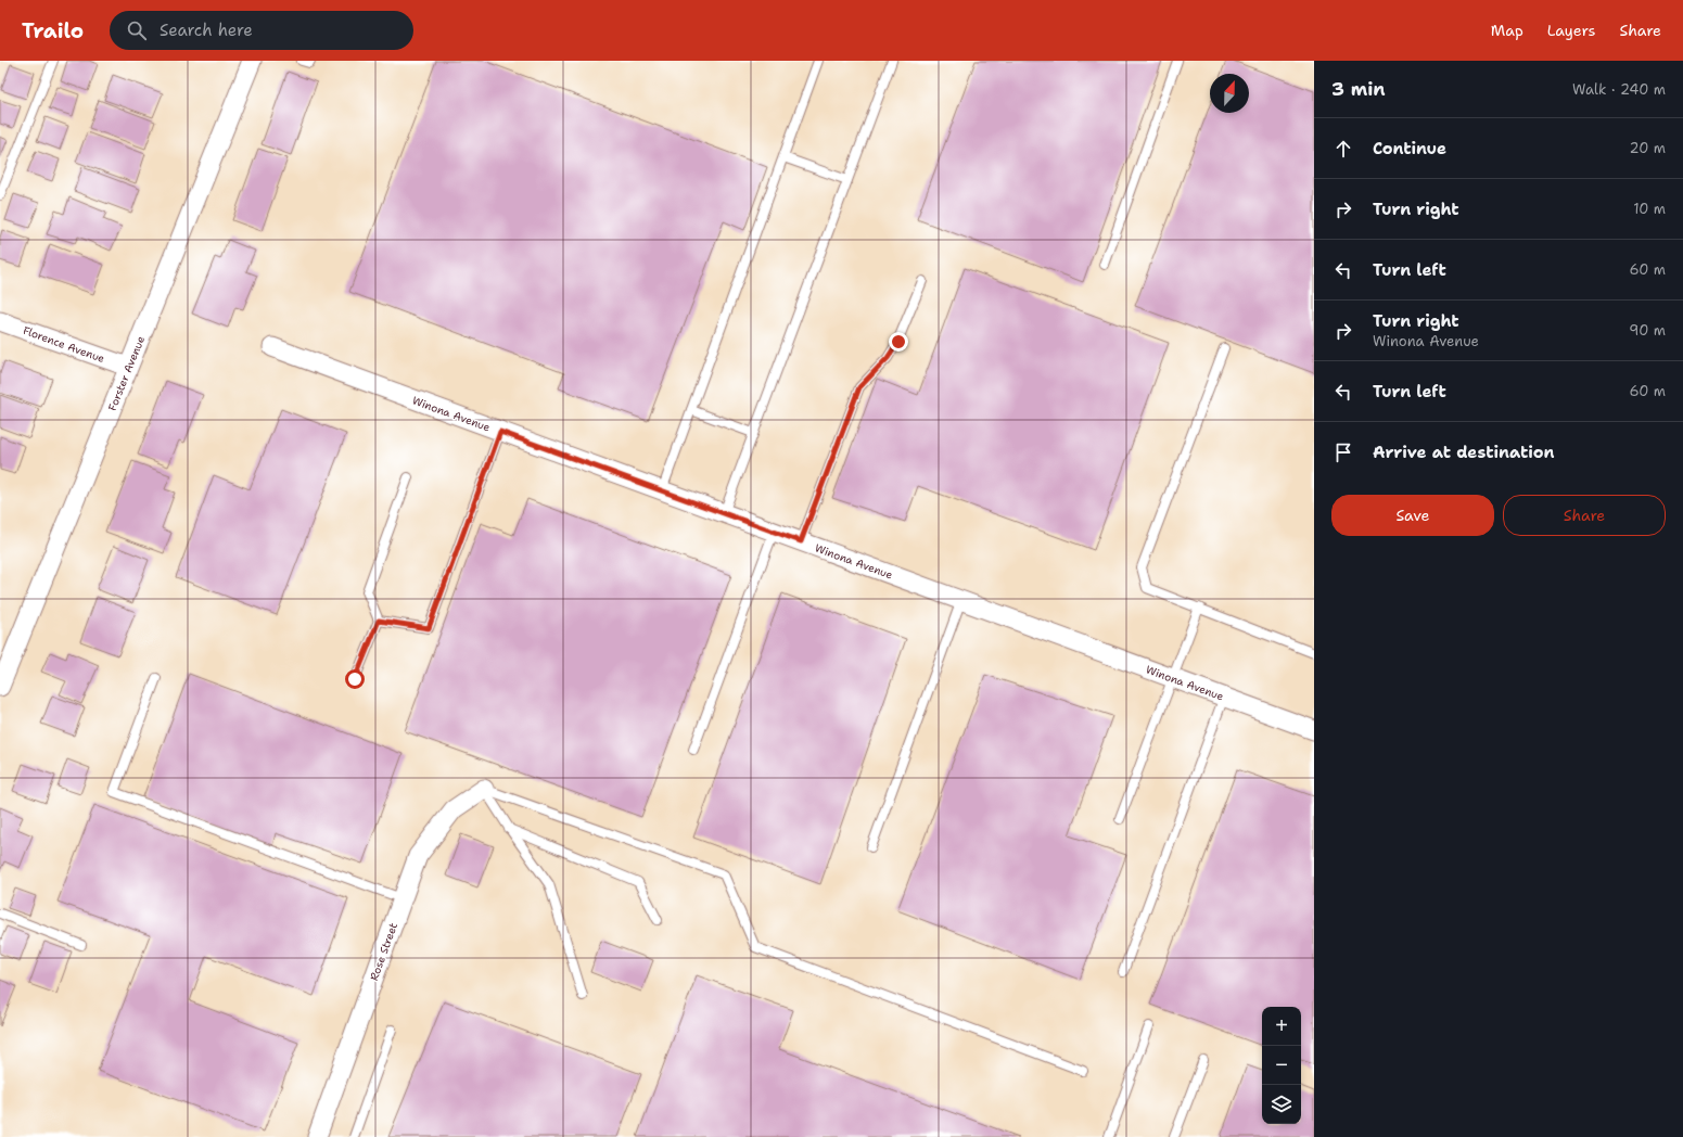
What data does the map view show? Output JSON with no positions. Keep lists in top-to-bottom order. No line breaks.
{"streets":{"street":["Florence Avenue","Forster Avenue","Winona Avenue","Rose Street"]},"crossings":[["Florence Avenue","Forster Avenue"]],"north":"top","page":{"header":"Trailo","search":"Search here","nav":["Map","Layers","Share"],"heading":["3 min","Walk · 240 m"],"list":[["Continue","20 m"],["Turn right","10 m"],["Turn left","60 m"],["Turn right","Winona Avenue","90 m"],["Turn left","60 m"],"Arrive at destination"],"buttons":["Save","Share"],"map_buttons":["+","−"]}}
